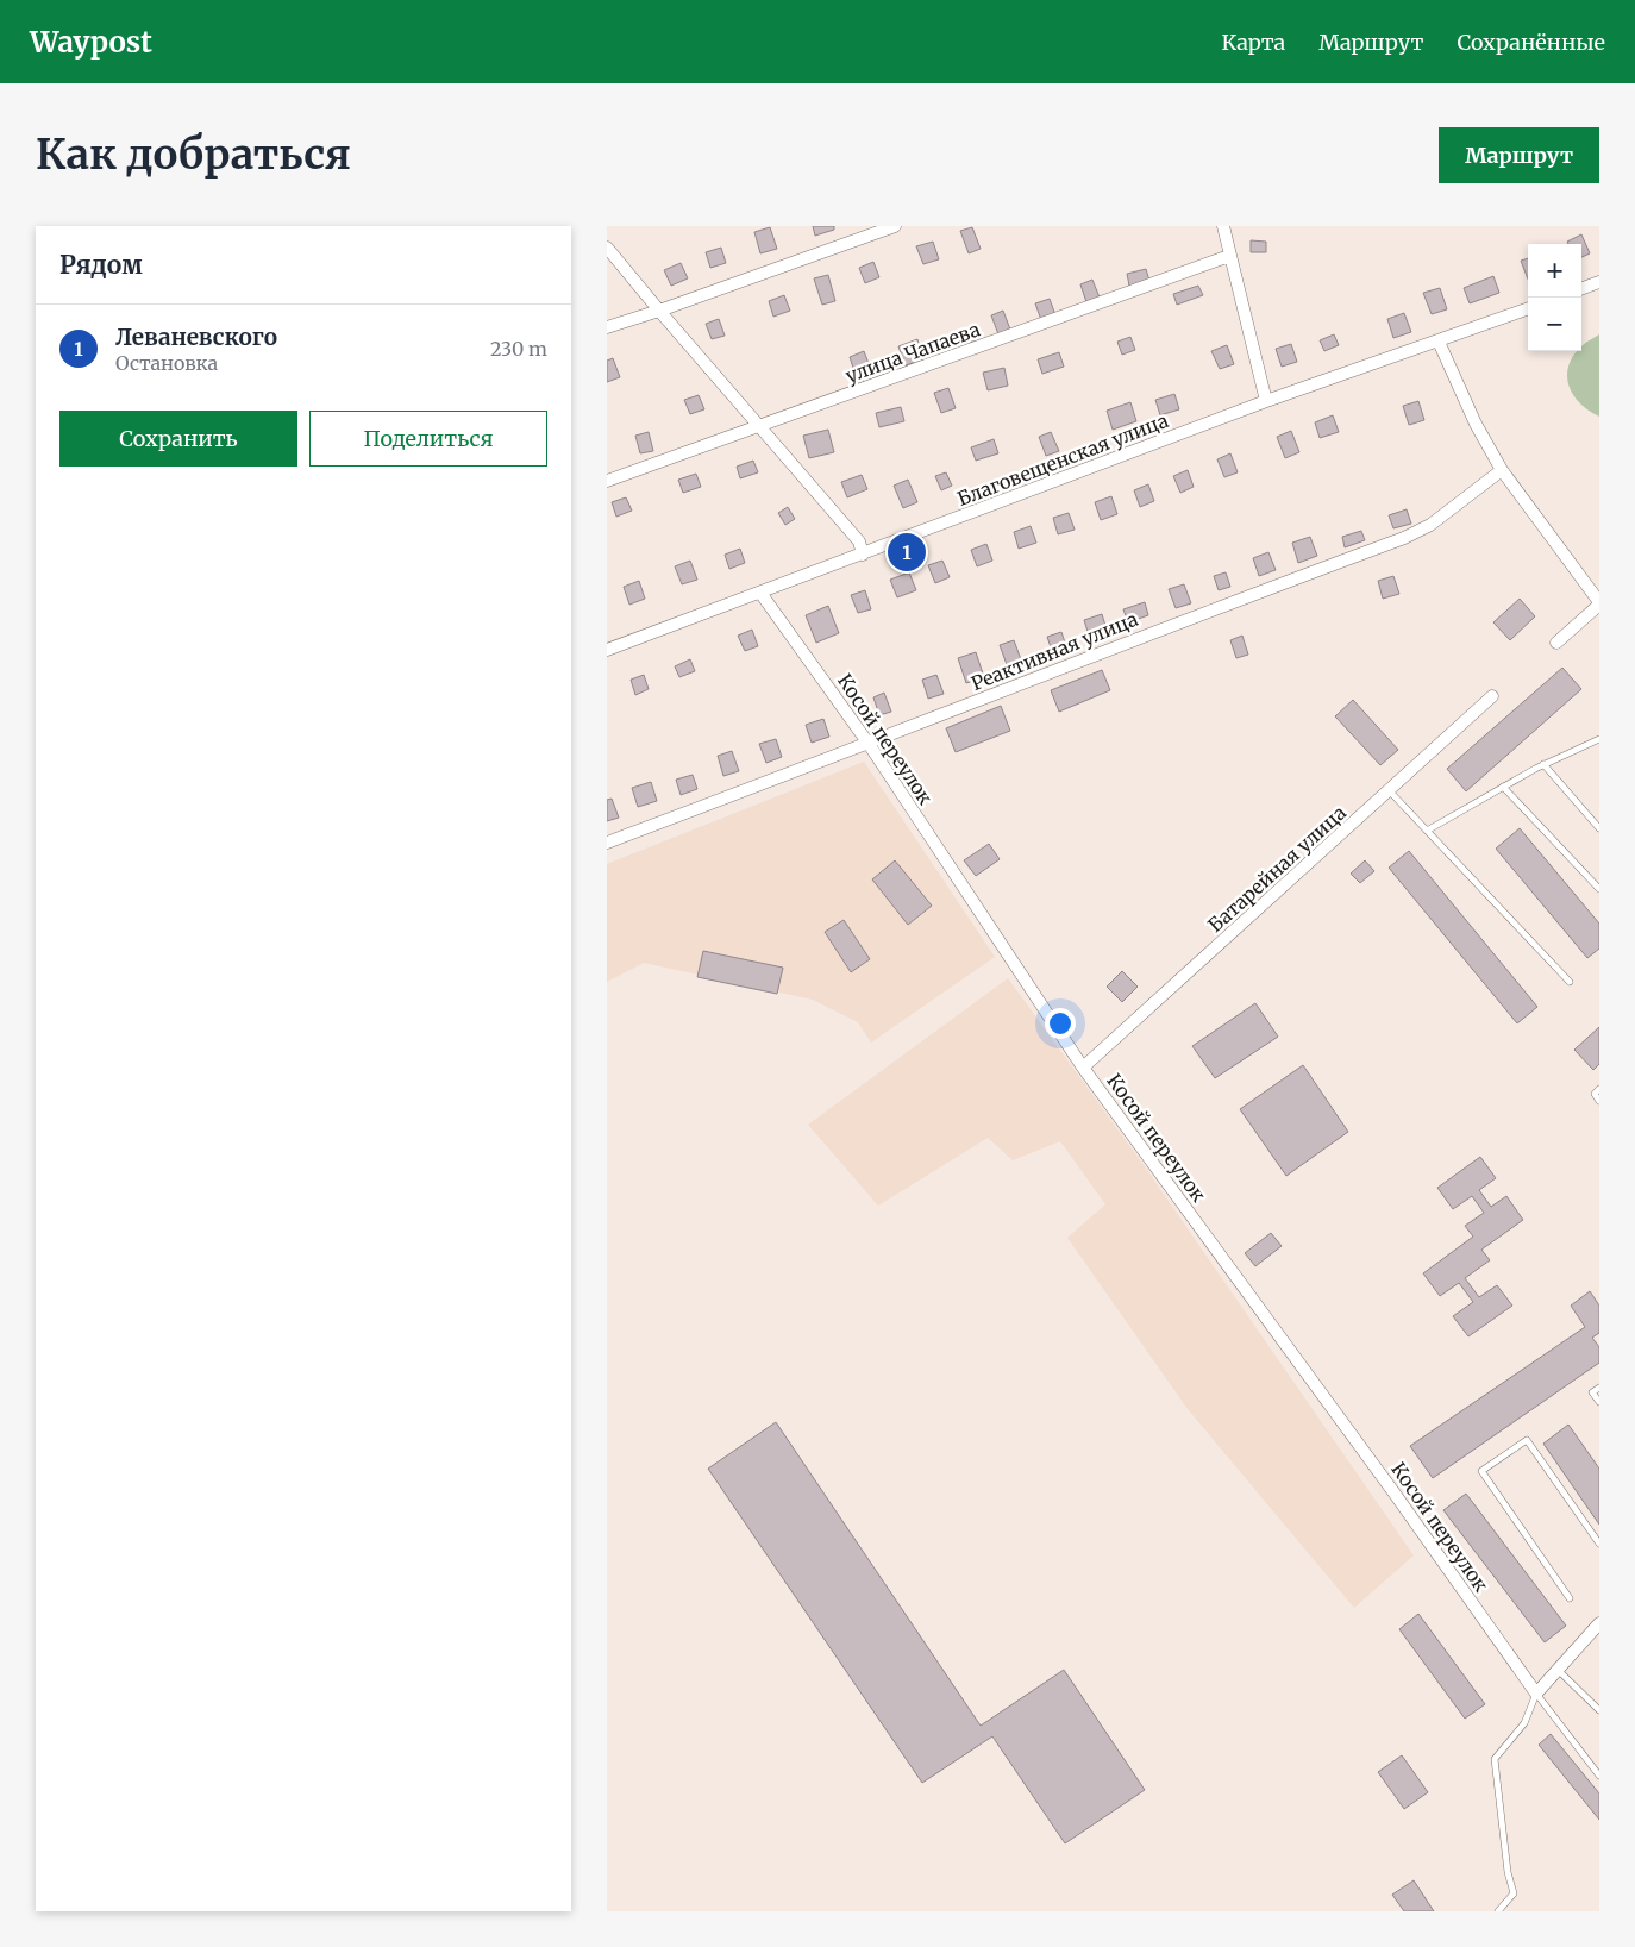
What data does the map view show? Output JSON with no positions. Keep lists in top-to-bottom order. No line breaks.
{"streets":{"street":["улица Чапаева","Благовещенская улица","Реактивная улица","Косой переулок","Батарейная улица"]},"crossings":[["Благовещенская улица","Косой переулок"],["Реактивная улица","Косой переулок"],["Косой переулок","Батарейная улица"]],"page":{"header":"Waypost","nav":["Карта","Маршрут","Сохранённые"],"buttons":["Маршрут",["Сохранить","Поделиться"]],"title":"Как добраться","heading":"Рядом","map_buttons":["+","−"],"list":[{"mark":"1","name":"Леваневского","note":"Остановка","value":"230 m"}],"pins":"1"}}
